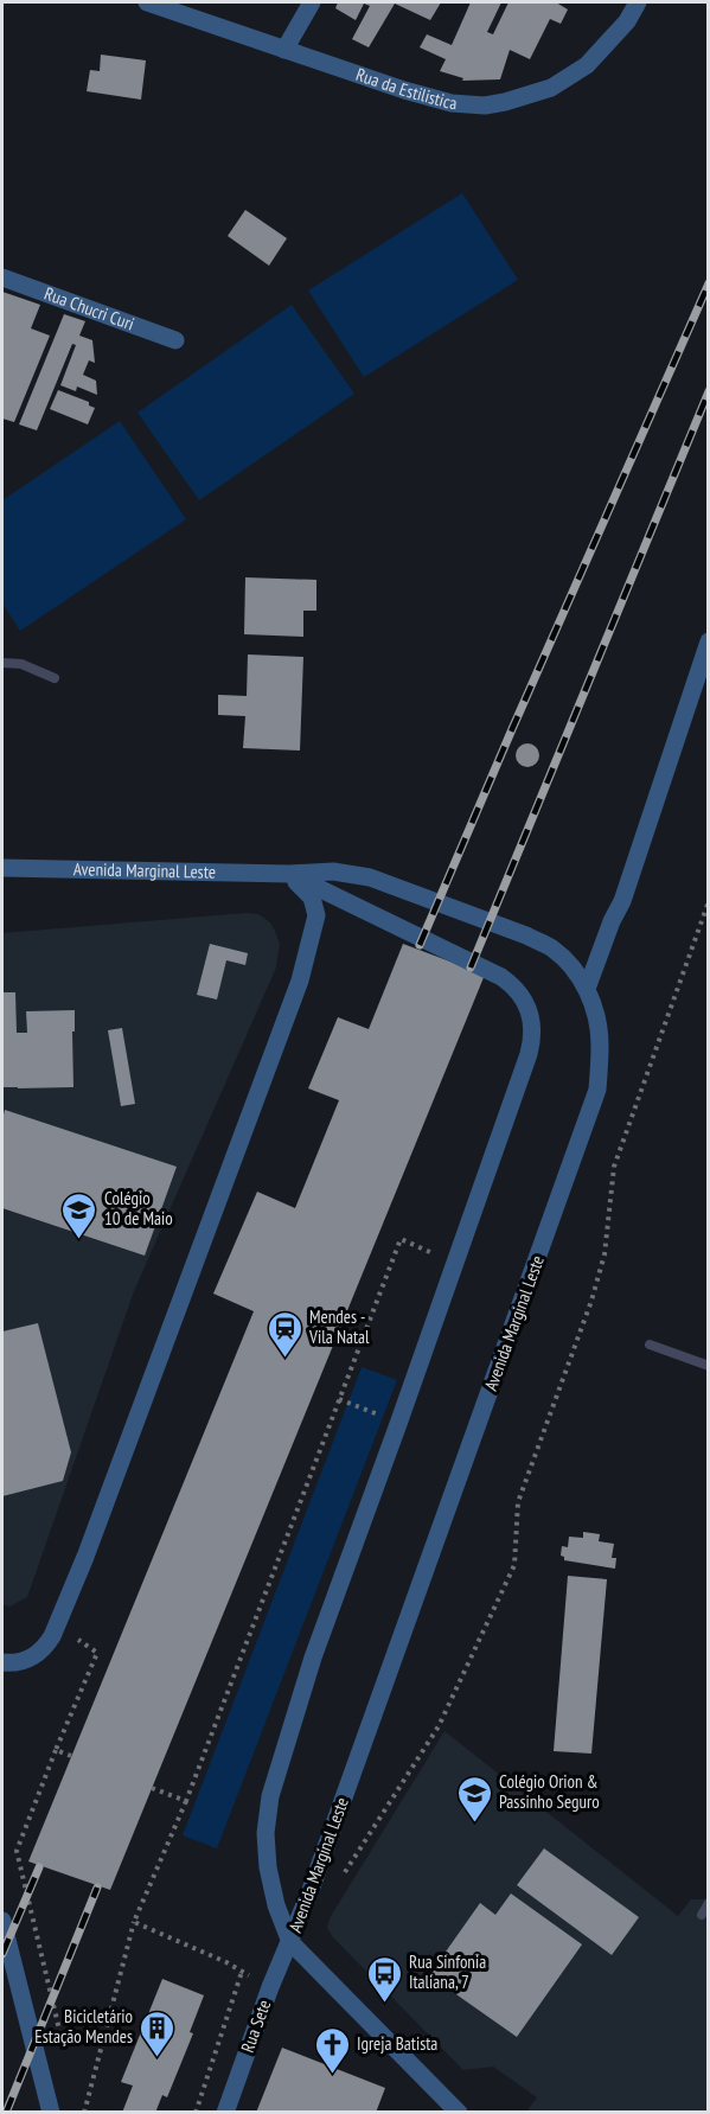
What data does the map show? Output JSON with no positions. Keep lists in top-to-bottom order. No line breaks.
{"streets":{"street":["Rua da Estilistica","Rua Chucri Curi","Avenida Marginal Leste","Rua Sete"]},"crossings":[["Avenida Marginal Leste","Rua Sete"]],"places":{"school or university":["Colégio 10 de Maio","Colégio Orion & Passinho Seguro"],"station":["Mendes - Vila Natal"],"bus stop":["Rua Sinfonia Italiana, 7"],"building":["Bicicletário Estação Mendes"],"church":["Igreja Batista"]}}
